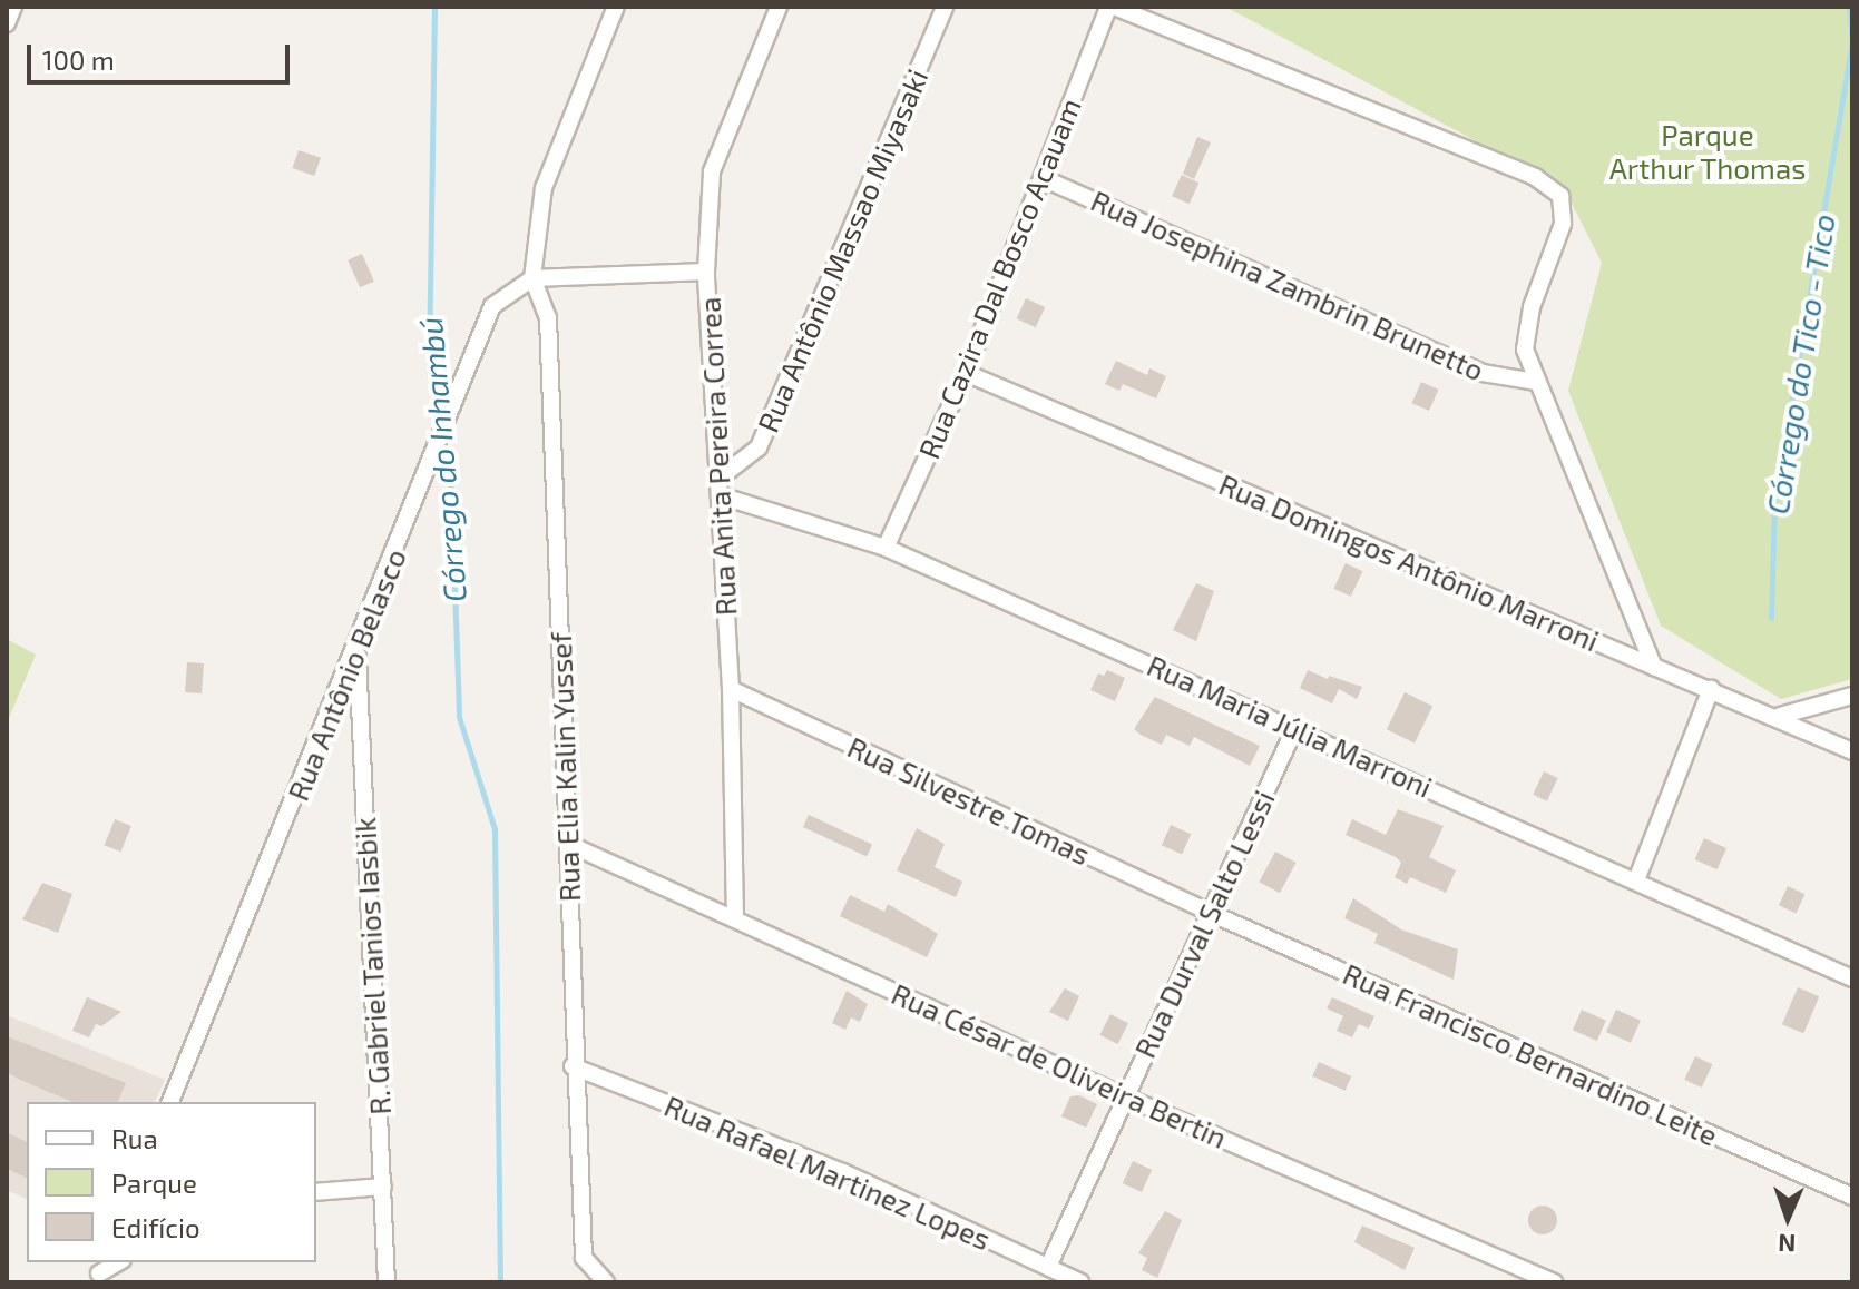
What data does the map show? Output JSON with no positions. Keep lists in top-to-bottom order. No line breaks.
{"streets":{"street":["Rua Antônio Massao Miyasaki","Rua Cazira Dal Bosco Acauam","Rua Josephina Zambrin Brunetto","Rua Anita Pereira Correa","Rua Domingos Antônio Marroni","Rua Antônio Belasco","Rua Maria Júlia Marroni","Rua Elia Kalin Yussef","Rua Silvestre Tomas","Rua Durval Salto Lessi","R. Gabriel Tanios Iasbik","Rua Francisco Bernardino Leite","Rua César de Oliveira Bertin","Rua Rafael Martinez Lopes"]},"crossings":[["Rua Antônio Massao Miyasaki","Rua Anita Pereira Correa"],["Rua Antônio Massao Miyasaki","Rua Maria Júlia Marroni"],["Rua Cazira Dal Bosco Acauam","Rua Josephina Zambrin Brunetto"],["Rua Cazira Dal Bosco Acauam","Rua Domingos Antônio Marroni"],["Rua Cazira Dal Bosco Acauam","Rua Maria Júlia Marroni"],["Rua Anita Pereira Correa","Rua Maria Júlia Marroni"],["Rua Anita Pereira Correa","Rua Silvestre Tomas"],["Rua Anita Pereira Correa","Rua César de Oliveira Bertin"],["Rua Antônio Belasco","Rua Elia Kalin Yussef"],["Rua Antônio Belasco","R. Gabriel Tanios Iasbik"],["Rua Maria Júlia Marroni","Rua Durval Salto Lessi"],["Rua Elia Kalin Yussef","Rua César de Oliveira Bertin"],["Rua Elia Kalin Yussef","Rua Rafael Martinez Lopes"],["Rua Silvestre Tomas","Rua Durval Salto Lessi"],["Rua Silvestre Tomas","Rua Francisco Bernardino Leite"],["Rua Durval Salto Lessi","Rua Francisco Bernardino Leite"],["Rua Durval Salto Lessi","Rua César de Oliveira Bertin"],["Rua Durval Salto Lessi","Rua Rafael Martinez Lopes"]],"water":["Córrego do Tico - Tico","Córrego do Inhambú"],"parks":["Parque Arthur Thomas"],"legend":["Rua","Parque","Edifício"],"scale_bar":"100 m","north":"bottom"}
